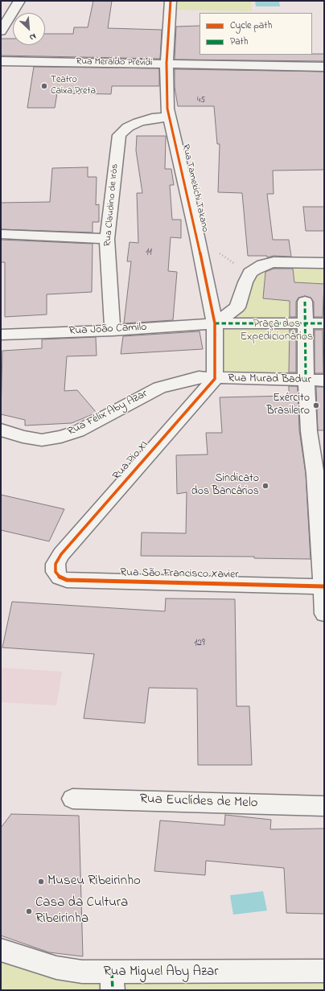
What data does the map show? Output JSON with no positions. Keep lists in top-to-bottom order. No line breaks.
{"streets":{"street":["Rua Meraldo Prévidi","Rua Tamekichi Takano","Rua Claudino de Irós","Rua João Camilo","Rua Murad Badur","Rua Félix Aby Azar","Rua Pio XI","Rua São Francisco Xavier","Rua Euclídes de Melo","Rua Miguel Aby Azar"]},"crossings":[["Rua Meraldo Prévidi","Rua Tamekichi Takano"],["Rua Tamekichi Takano","Rua Claudino de Irós"],["Rua Tamekichi Takano","Rua João Camilo"],["Rua Tamekichi Takano","Rua Murad Badur"],["Rua Tamekichi Takano","Rua Félix Aby Azar"],["Rua Tamekichi Takano","Rua Pio XI"],["Rua Claudino de Irós","Rua João Camilo"],["Rua Murad Badur","Rua Félix Aby Azar"],["Rua Murad Badur","Rua Pio XI"],["Rua Félix Aby Azar","Rua Pio XI"],["Rua Pio XI","Rua São Francisco Xavier"]],"parks":["Praça dos Expedicionários"],"places":["Teatro Caixa Preta","Exército Brasileiro","Sindicato dos Bancários","Museu Ribeirinho","Casa da Cultura Ribeirinha"],"house_numbers":["45","11","129"],"legend":["Cycle path","Path"],"north":"bottom right"}
